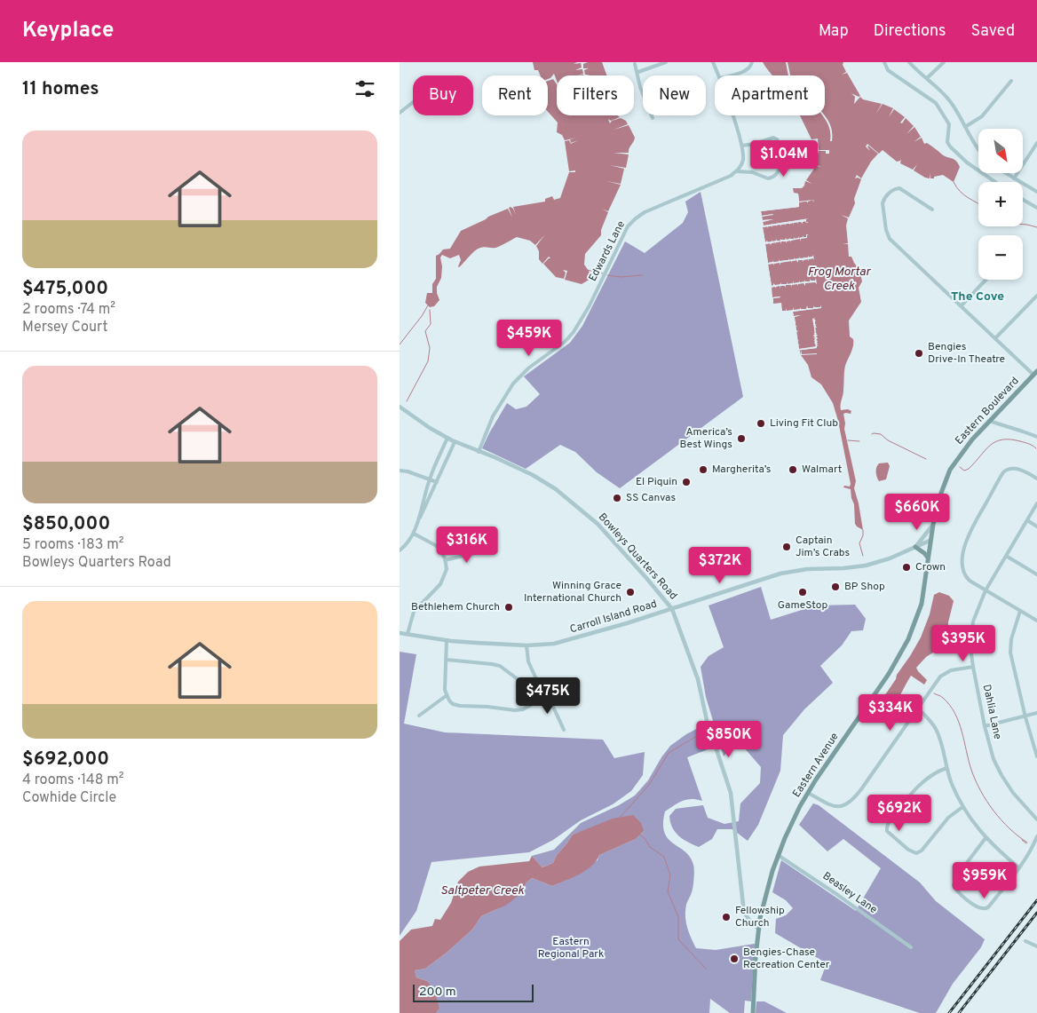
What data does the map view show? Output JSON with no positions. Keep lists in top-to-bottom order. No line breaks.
{"streets":{"main road":["Eastern Boulevard","Eastern Avenue"],"street":["Edwards Lane","Bowleys Quarters Road","Carroll Island Road","Dahlia Lane","Beasley Lane"]},"crossings":[["Edwards Lane","Bowleys Quarters Road"],["Eastern Boulevard","Carroll Island Road"],["Eastern Boulevard","Eastern Avenue"],["Bowleys Quarters Road","Carroll Island Road"],["Bowleys Quarters Road","Eastern Avenue"],["Carroll Island Road","Eastern Avenue"],["Eastern Avenue","Beasley Lane"]],"districts":["The Cove"],"water":["Frog Mortar Creek","Saltpeter Creek"],"parks":["Eastern Regional Park"],"places":["Bengies Drive-In Theatre","Living Fit Club","America’s Best Wings","Margherita’s","Walmart","El Piquin","SS Canvas","Captain Jim’s Crabs","Crown","BP Shop","Winning Grace International Church","GameStop","Bethlehem Church","Fellowship Church","Bengies-Chase Recreation Center"],"scale_bar":"200 m","north":"bottom right","page":{"header":"Keyplace","nav":["Map","Directions","Saved"],"heading":"11 homes","chip":["Buy","Rent","Filters","New","Apartment"],"list":[{"name":"$475,000","note":"2 rooms · 74 m² · Mersey Court"},{"name":"$850,000","note":"5 rooms · 183 m² · Bowleys Quarters Road"},{"name":"$692,000","note":"4 rooms · 148 m² · Cowhide Circle"}],"map_buttons":["+","−"],"price":["$1.04M","$459K","$660K","$316K","$372K","$395K","$475K","$334K","$850K","$692K","$959K"],"scale":"200 m"}}
